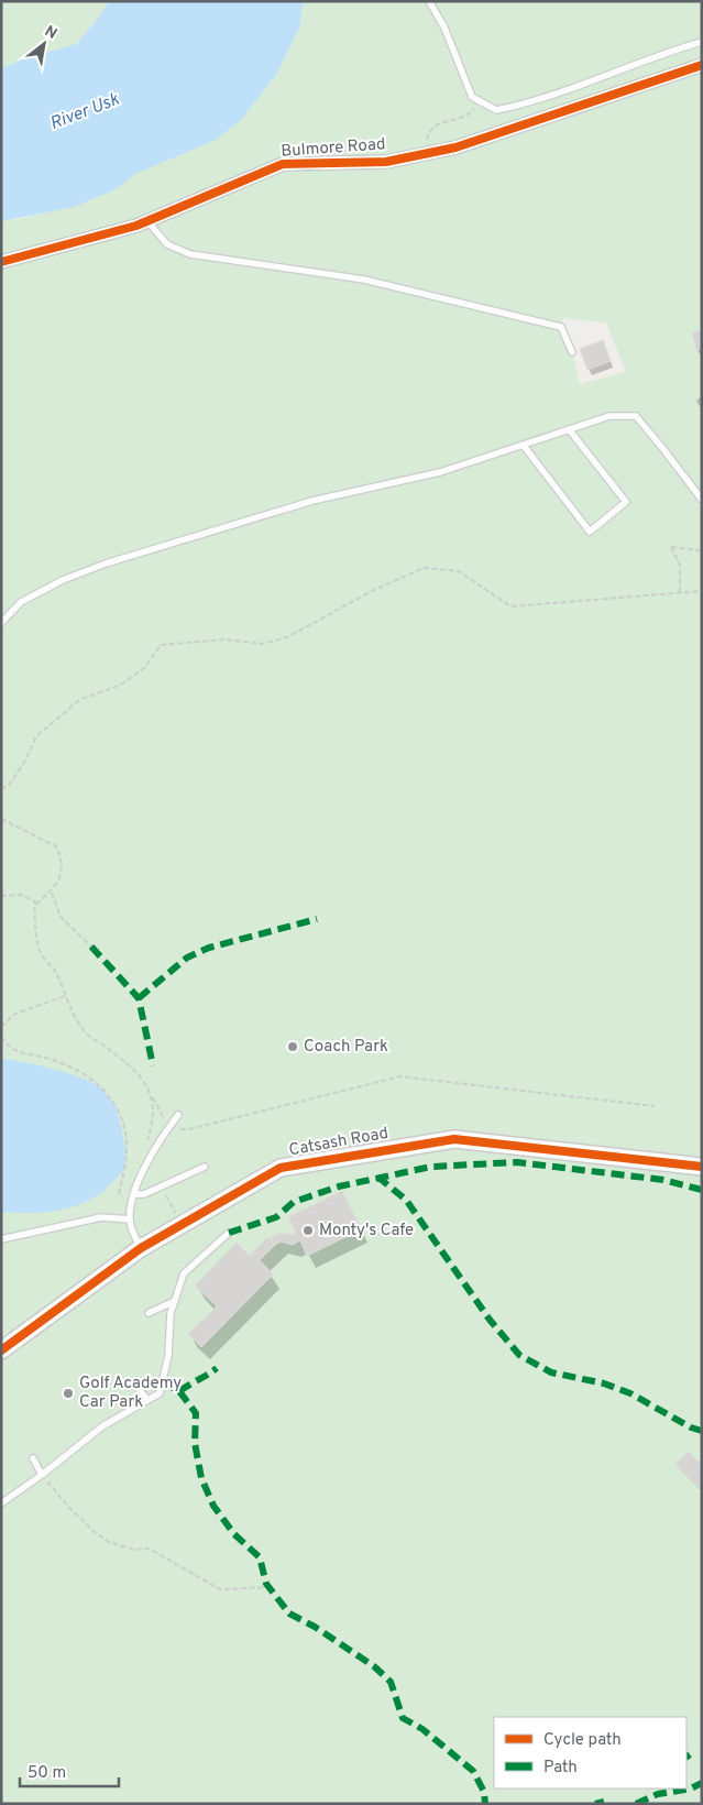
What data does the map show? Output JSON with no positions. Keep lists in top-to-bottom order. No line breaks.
{"streets":{"street":["Bulmore Road","Catsash Road"]},"water":["River Usk"],"places":["Coach Park","Monty's Cafe","Golf Academy Car Park"],"legend":["Cycle path","Path"],"scale_bar":"50 m","north":"top right"}
